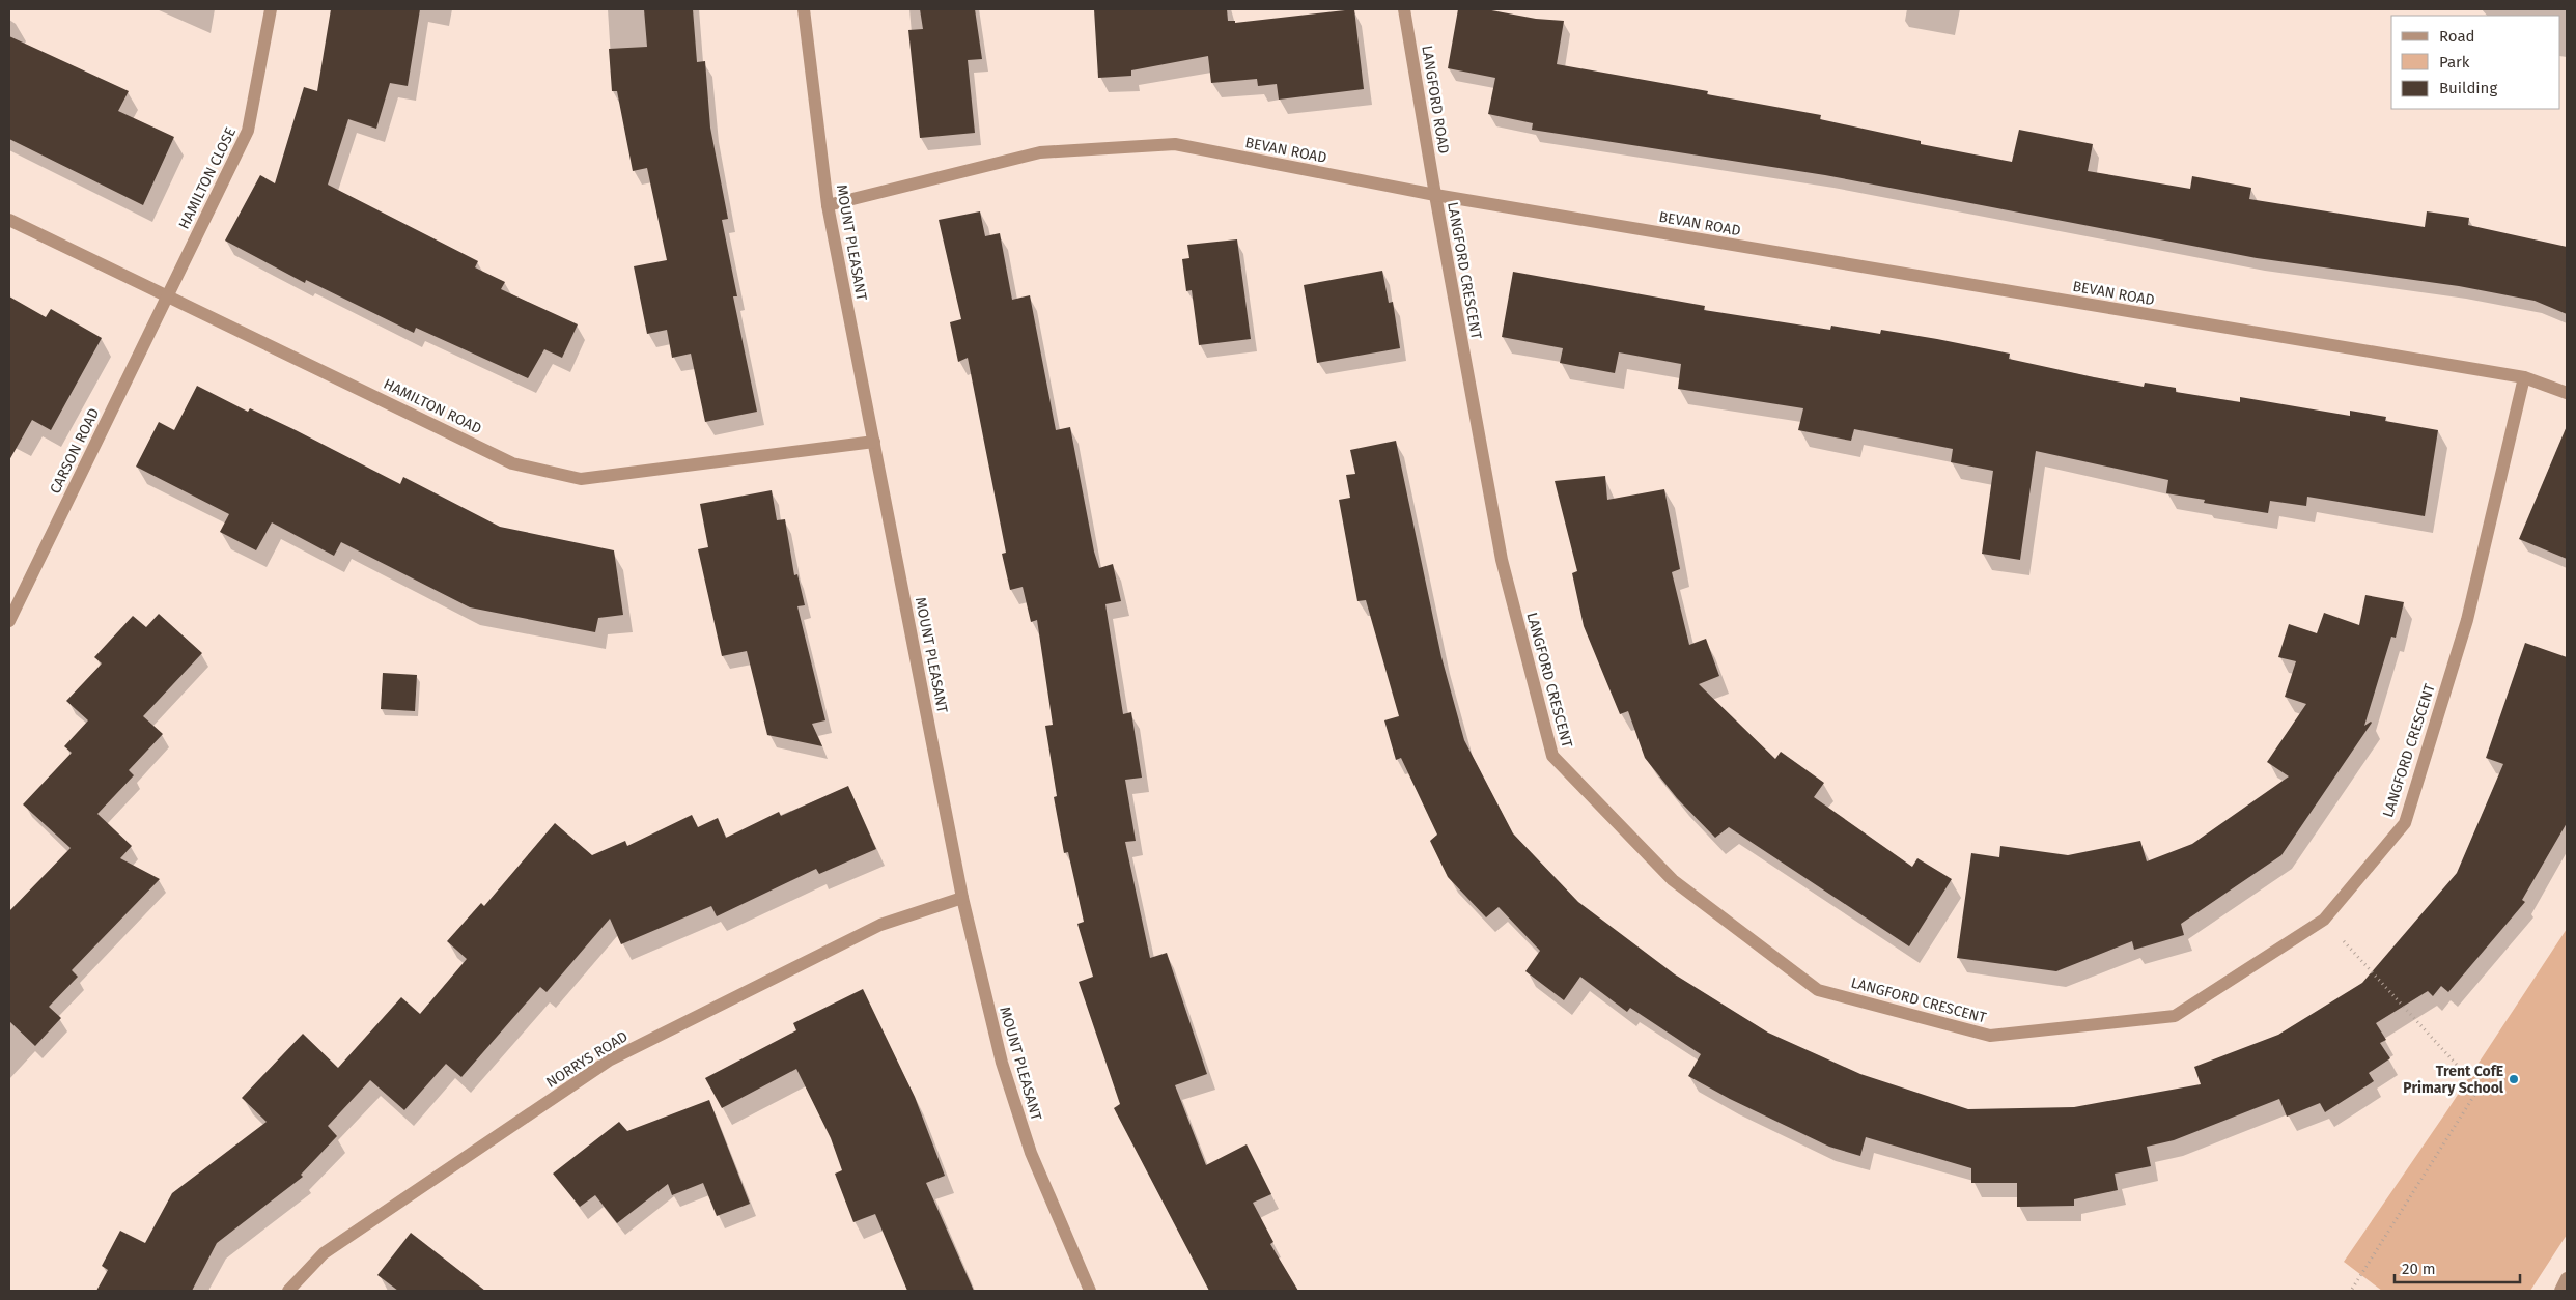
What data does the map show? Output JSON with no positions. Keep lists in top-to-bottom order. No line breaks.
{"streets":{"street":["LANGFORD ROAD","BEVAN ROAD","HAMILTON CLOSE","MOUNT PLEASANT","LANGFORD CRESCENT","HAMILTON ROAD","CARSON ROAD","NORRYS ROAD"]},"crossings":[["LANGFORD ROAD","BEVAN ROAD"],["LANGFORD ROAD","LANGFORD CRESCENT"],["BEVAN ROAD","MOUNT PLEASANT"],["BEVAN ROAD","LANGFORD CRESCENT"],["HAMILTON CLOSE","HAMILTON ROAD"],["HAMILTON CLOSE","CARSON ROAD"],["MOUNT PLEASANT","HAMILTON ROAD"],["MOUNT PLEASANT","NORRYS ROAD"],["HAMILTON ROAD","CARSON ROAD"]],"places":["Trent CofE Primary School"],"legend":["Road","Park","Building"],"scale_bar":"20 m"}
